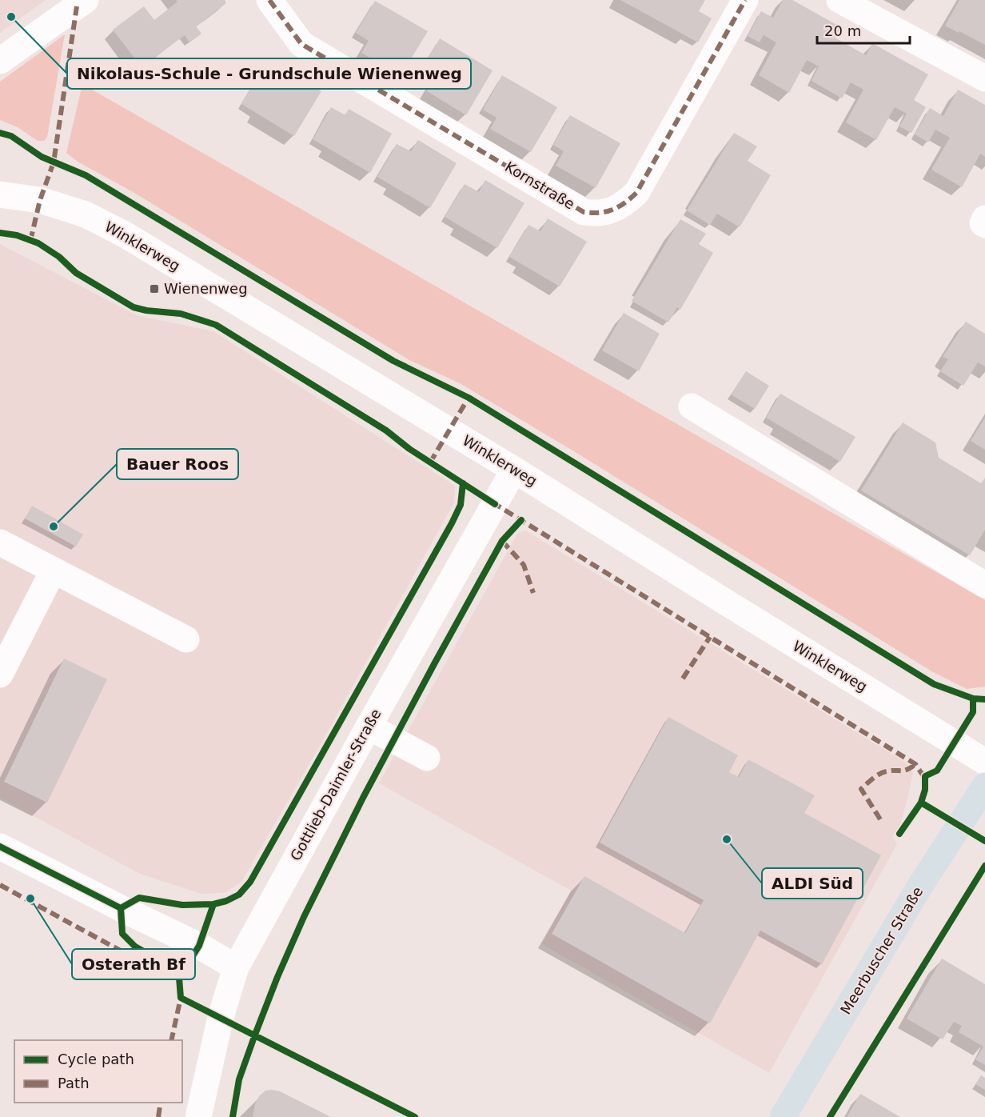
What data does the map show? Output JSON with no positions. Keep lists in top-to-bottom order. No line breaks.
{"streets":{"main road":["Meerbuscher Straße"],"street":["Kornstraße","Winklerweg","Gottlieb-Daimler-Straße"]},"crossings":[["Winklerweg","Gottlieb-Daimler-Straße"]],"places":{"other":["Nikolaus-Schule - Grundschule Wienenweg","Bauer Roos","ALDI Süd","Osterath Bf"],"transit":["Wienenweg"]},"legend":["Cycle path","Path"],"scale_bar":"20 m"}
